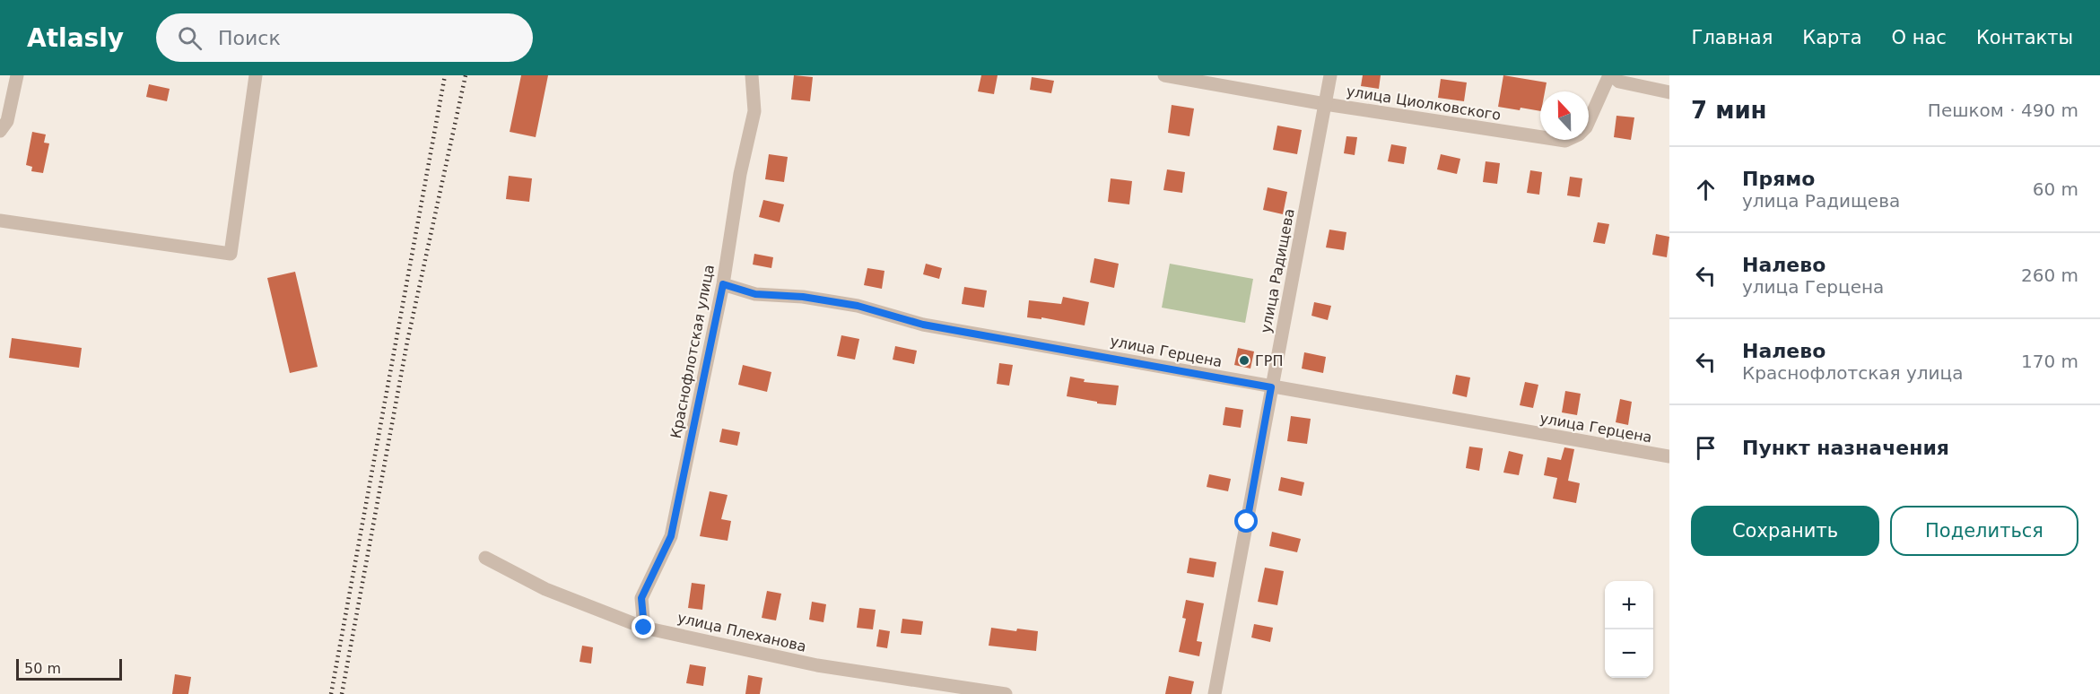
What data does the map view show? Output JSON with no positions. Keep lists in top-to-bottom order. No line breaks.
{"streets":{"street":["улица Циолковского","улица Радищева","Краснофлотская улица","улица Герцена","улица Плеханова"]},"crossings":[["улица Циолковского","улица Радищева"],["улица Радищева","улица Герцена"],["Краснофлотская улица","улица Герцена"],["Краснофлотская улица","улица Плеханова"]],"places":["ГРП"],"scale_bar":"50 m","north":"top","page":{"header":"Atlasly","search":"Поиск","nav":["Главная","Карта","О нас","Контакты"],"heading":["7 мин","Пешком · 490 m"],"list":[["Прямо","улица Радищева","60 m"],["Налево","улица Герцена","260 m"],["Налево","Краснофлотская улица","170 m"],"Пункт назначения"],"buttons":["Сохранить","Поделиться"],"map_buttons":["+","−"],"scale":"50 m"}}
